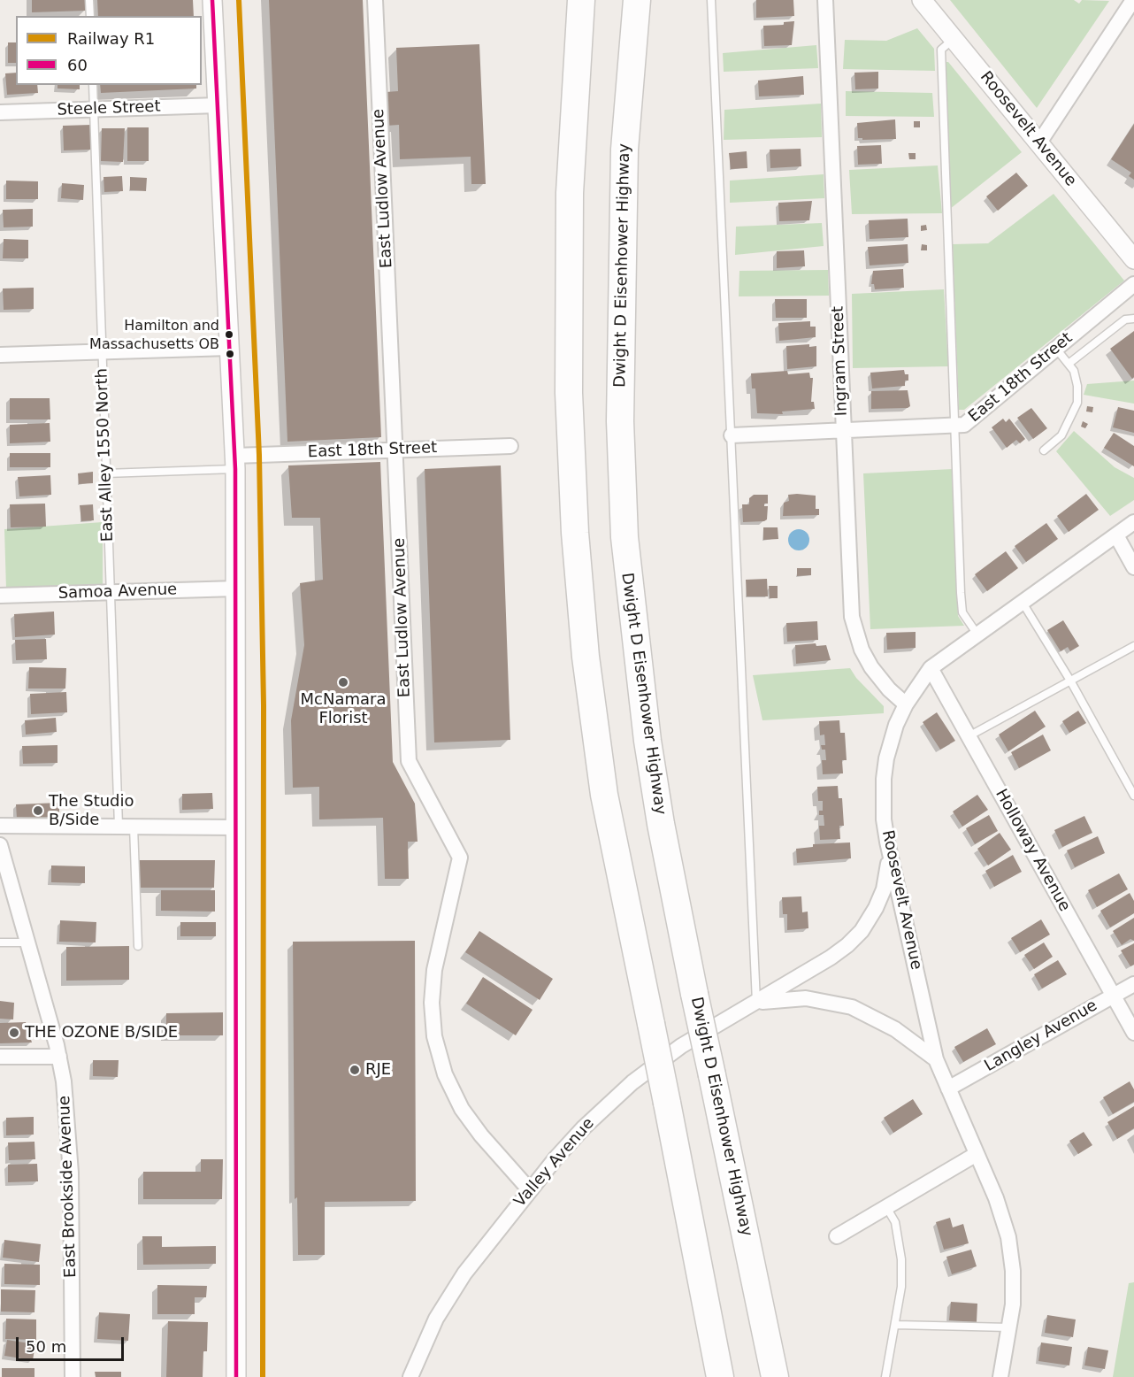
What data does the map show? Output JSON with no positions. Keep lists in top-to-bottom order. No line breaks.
{"streets":{"highway":["Dwight D Eisenhower Highway"],"street":["Steele Street","Roosevelt Avenue","East Ludlow Avenue","Ingram Street","East 18th Street","Samoa Avenue","Holloway Avenue","Langley Avenue","Valley Avenue","East Brookside Avenue"],"lane":["East Alley 1550 North"]},"crossings":[["Steele Street","East Alley 1550 North"],["Roosevelt Avenue","Ingram Street"],["Roosevelt Avenue","Holloway Avenue"],["Roosevelt Avenue","Langley Avenue"],["Roosevelt Avenue","Valley Avenue"],["East Ludlow Avenue","East 18th Street"],["East Ludlow Avenue","Valley Avenue"],["Ingram Street","East 18th Street"],["East Alley 1550 North","Samoa Avenue"],["Holloway Avenue","Langley Avenue"]],"places":["Hamilton and Massachusetts OB","McNamara Florist","The Studio B/Side","THE OZONE B/SIDE","RJE"],"lines":["rail line R1","transit line 60"],"legend":["Railway R1","60"],"scale_bar":"50 m"}
